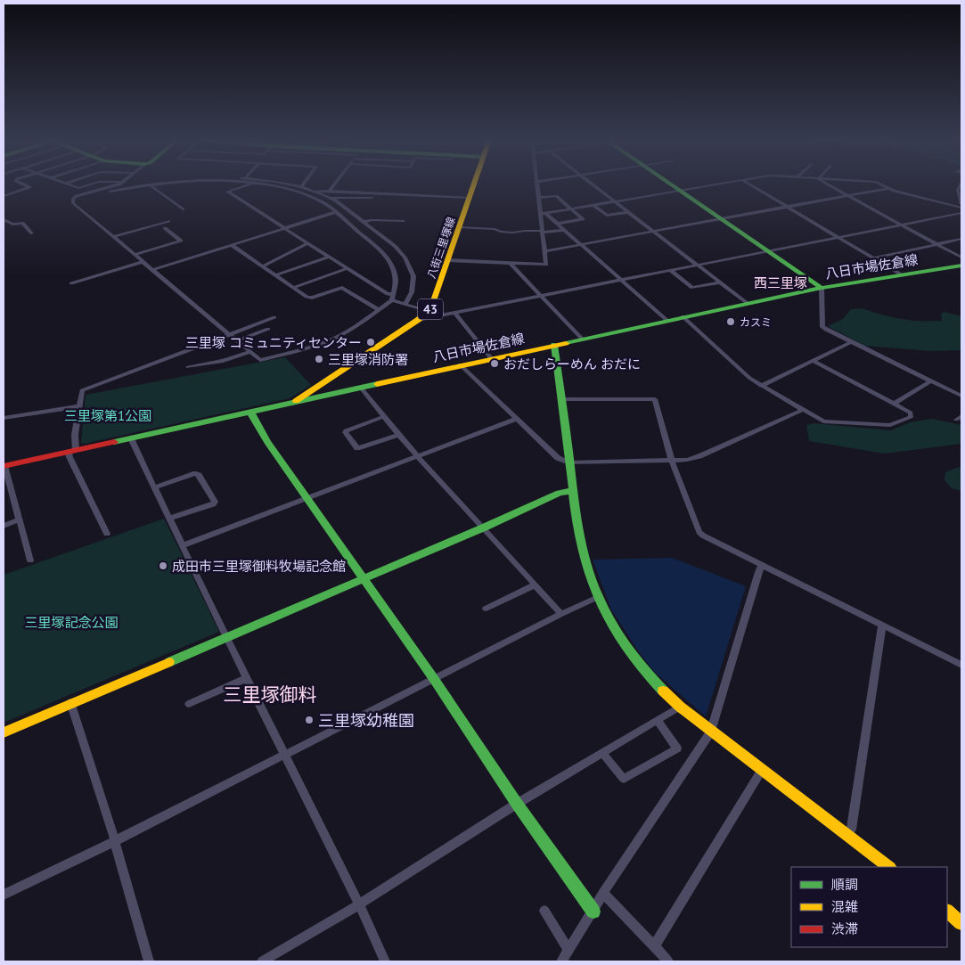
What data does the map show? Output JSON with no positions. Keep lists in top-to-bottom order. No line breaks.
{"streets":{"street":["八街三里塚線","八日市場佐倉線","43"]},"crossings":[["八街三里塚線","八日市場佐倉線"]],"districts":["西三里塚","三里塚御料"],"parks":["三里塚第1公園","三里塚記念公園"],"places":["カスミ","三里塚 コミュニティセンター","三里塚消防署","おだしらーめん おだに","成田市三里塚御料牧場記念館","三里塚幼稚園"],"legend":["順調","混雑","渋滞"]}
